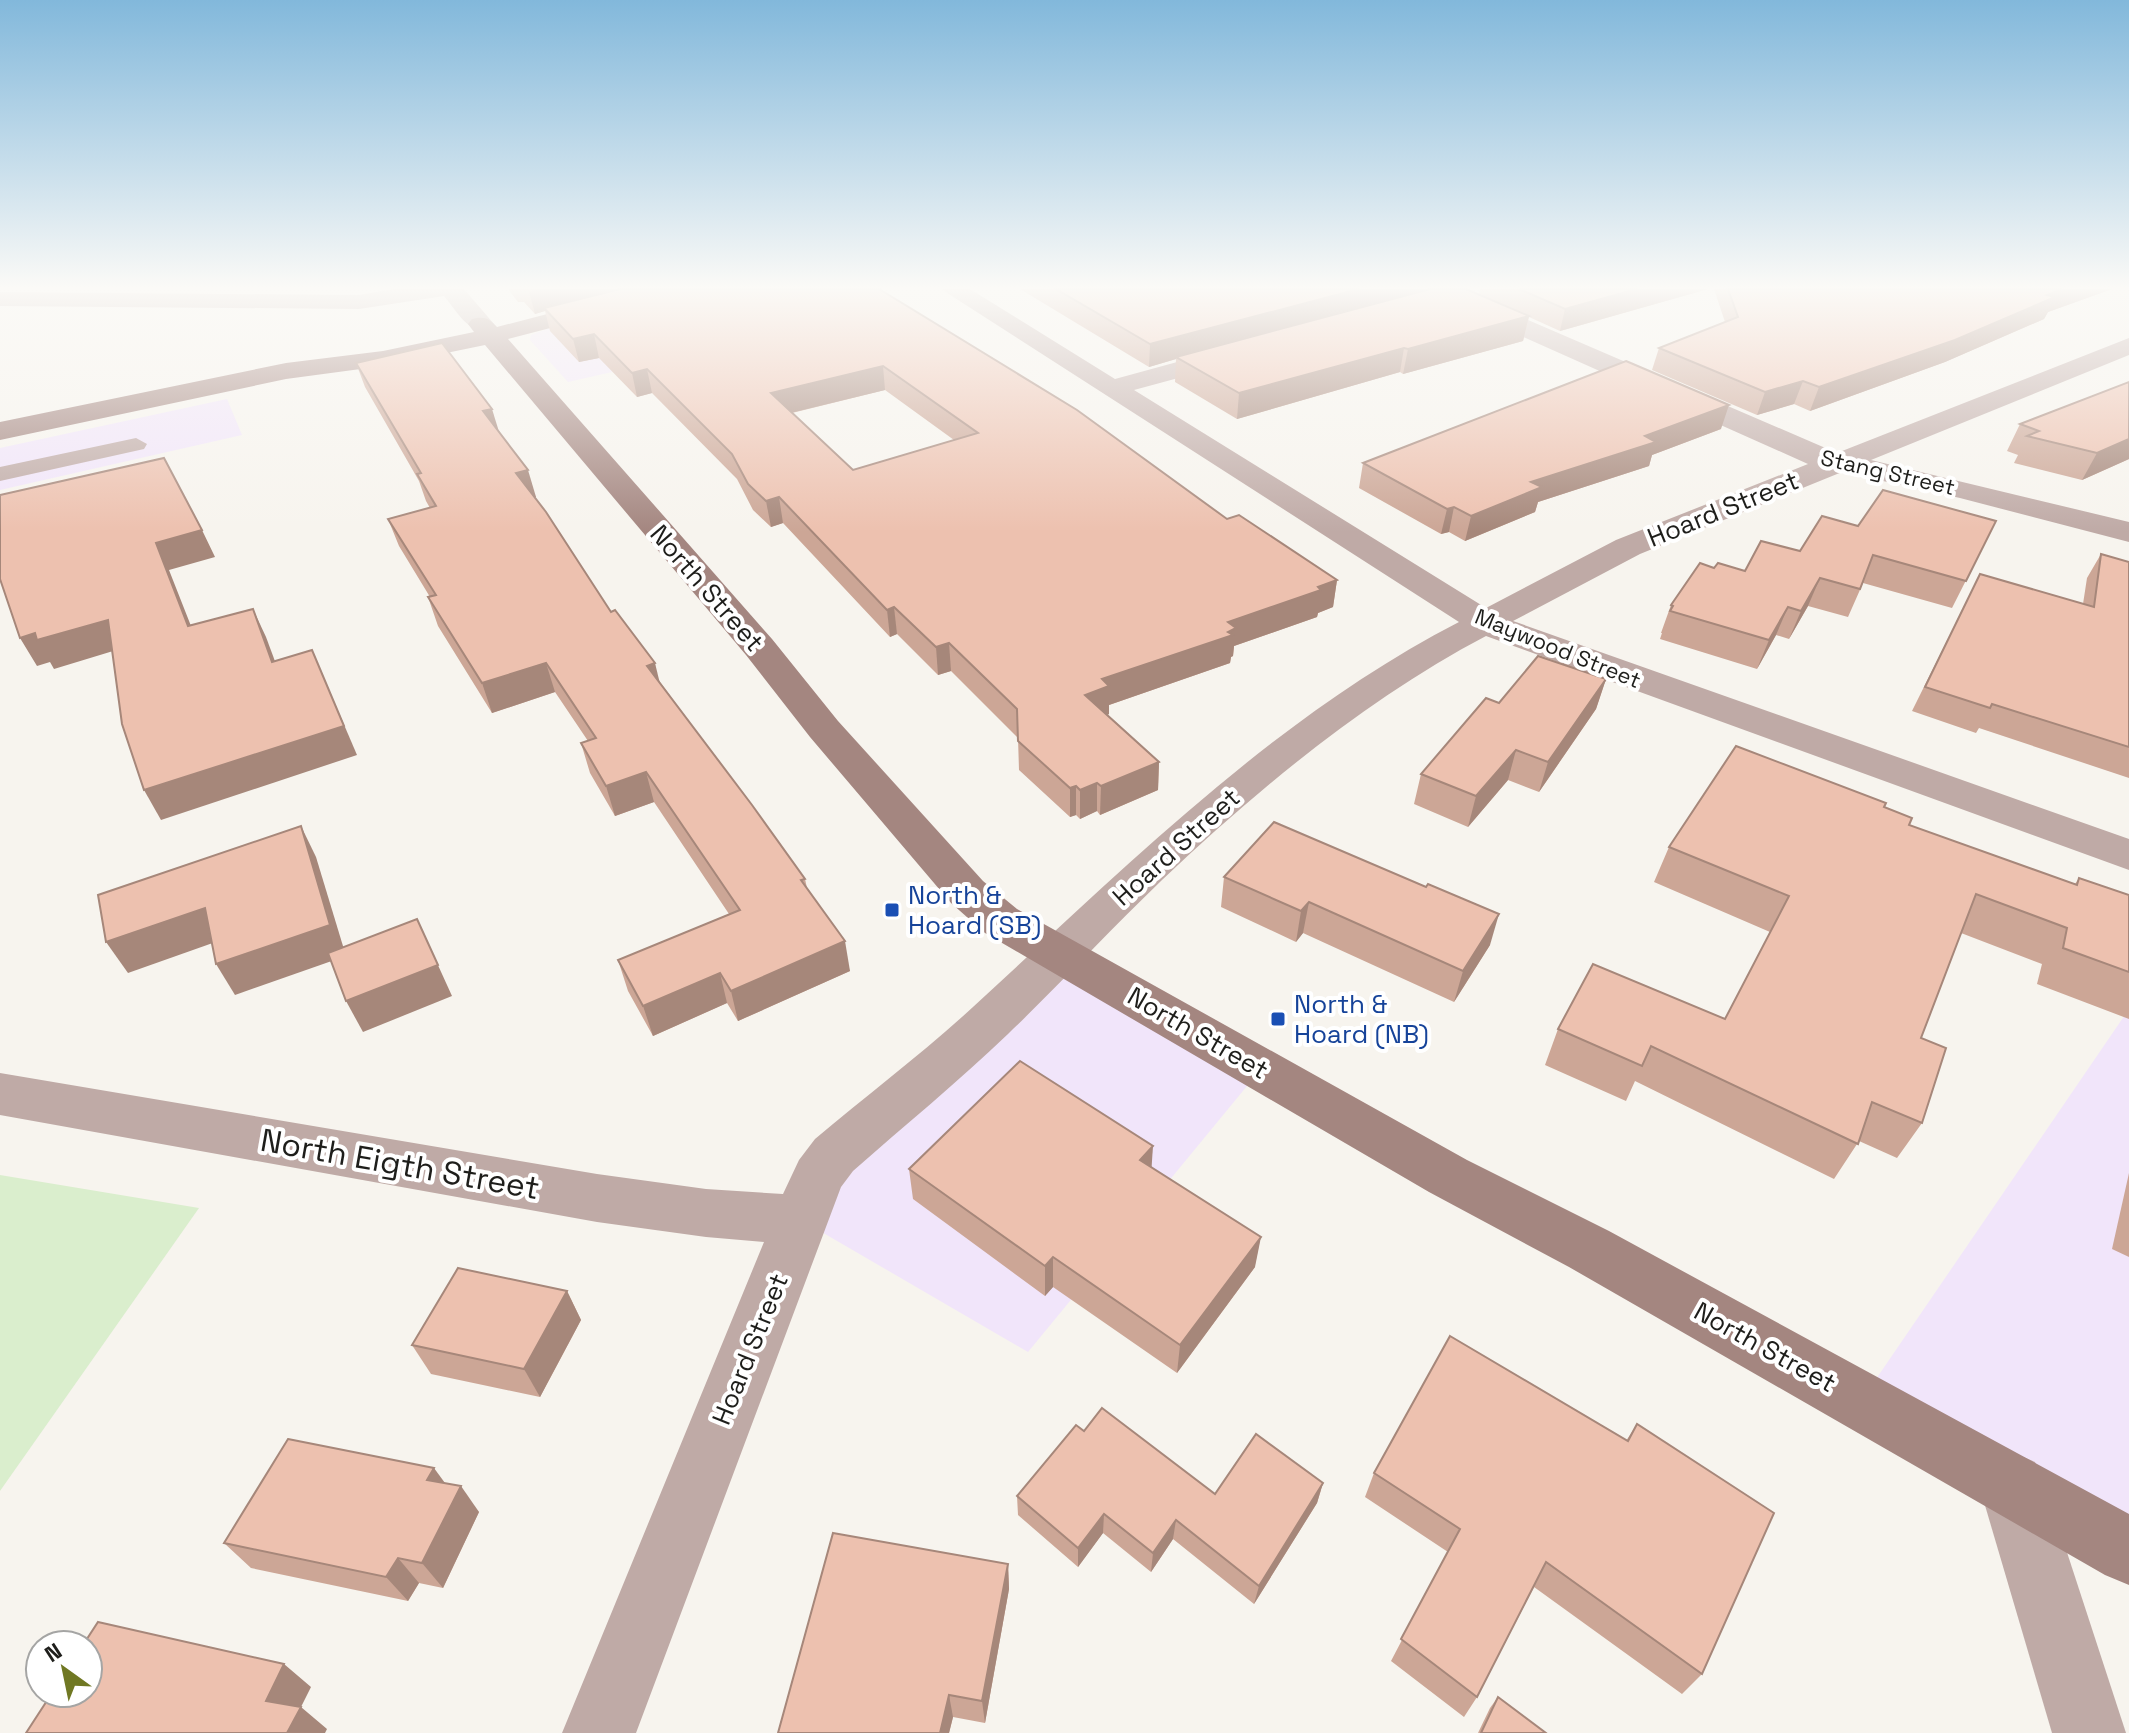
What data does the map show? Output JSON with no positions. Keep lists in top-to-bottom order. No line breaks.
{"streets":{"street":["Stang Street","Hoard Street","North Street","Maywood Street","North Eigth Street"]},"crossings":[["Stang Street","Hoard Street"],["Hoard Street","North Street"],["Hoard Street","Maywood Street"],["Hoard Street","North Eigth Street"]],"places":{"transit":["North & Hoard (SB)","North & Hoard (NB)"]},"north":"top left"}
